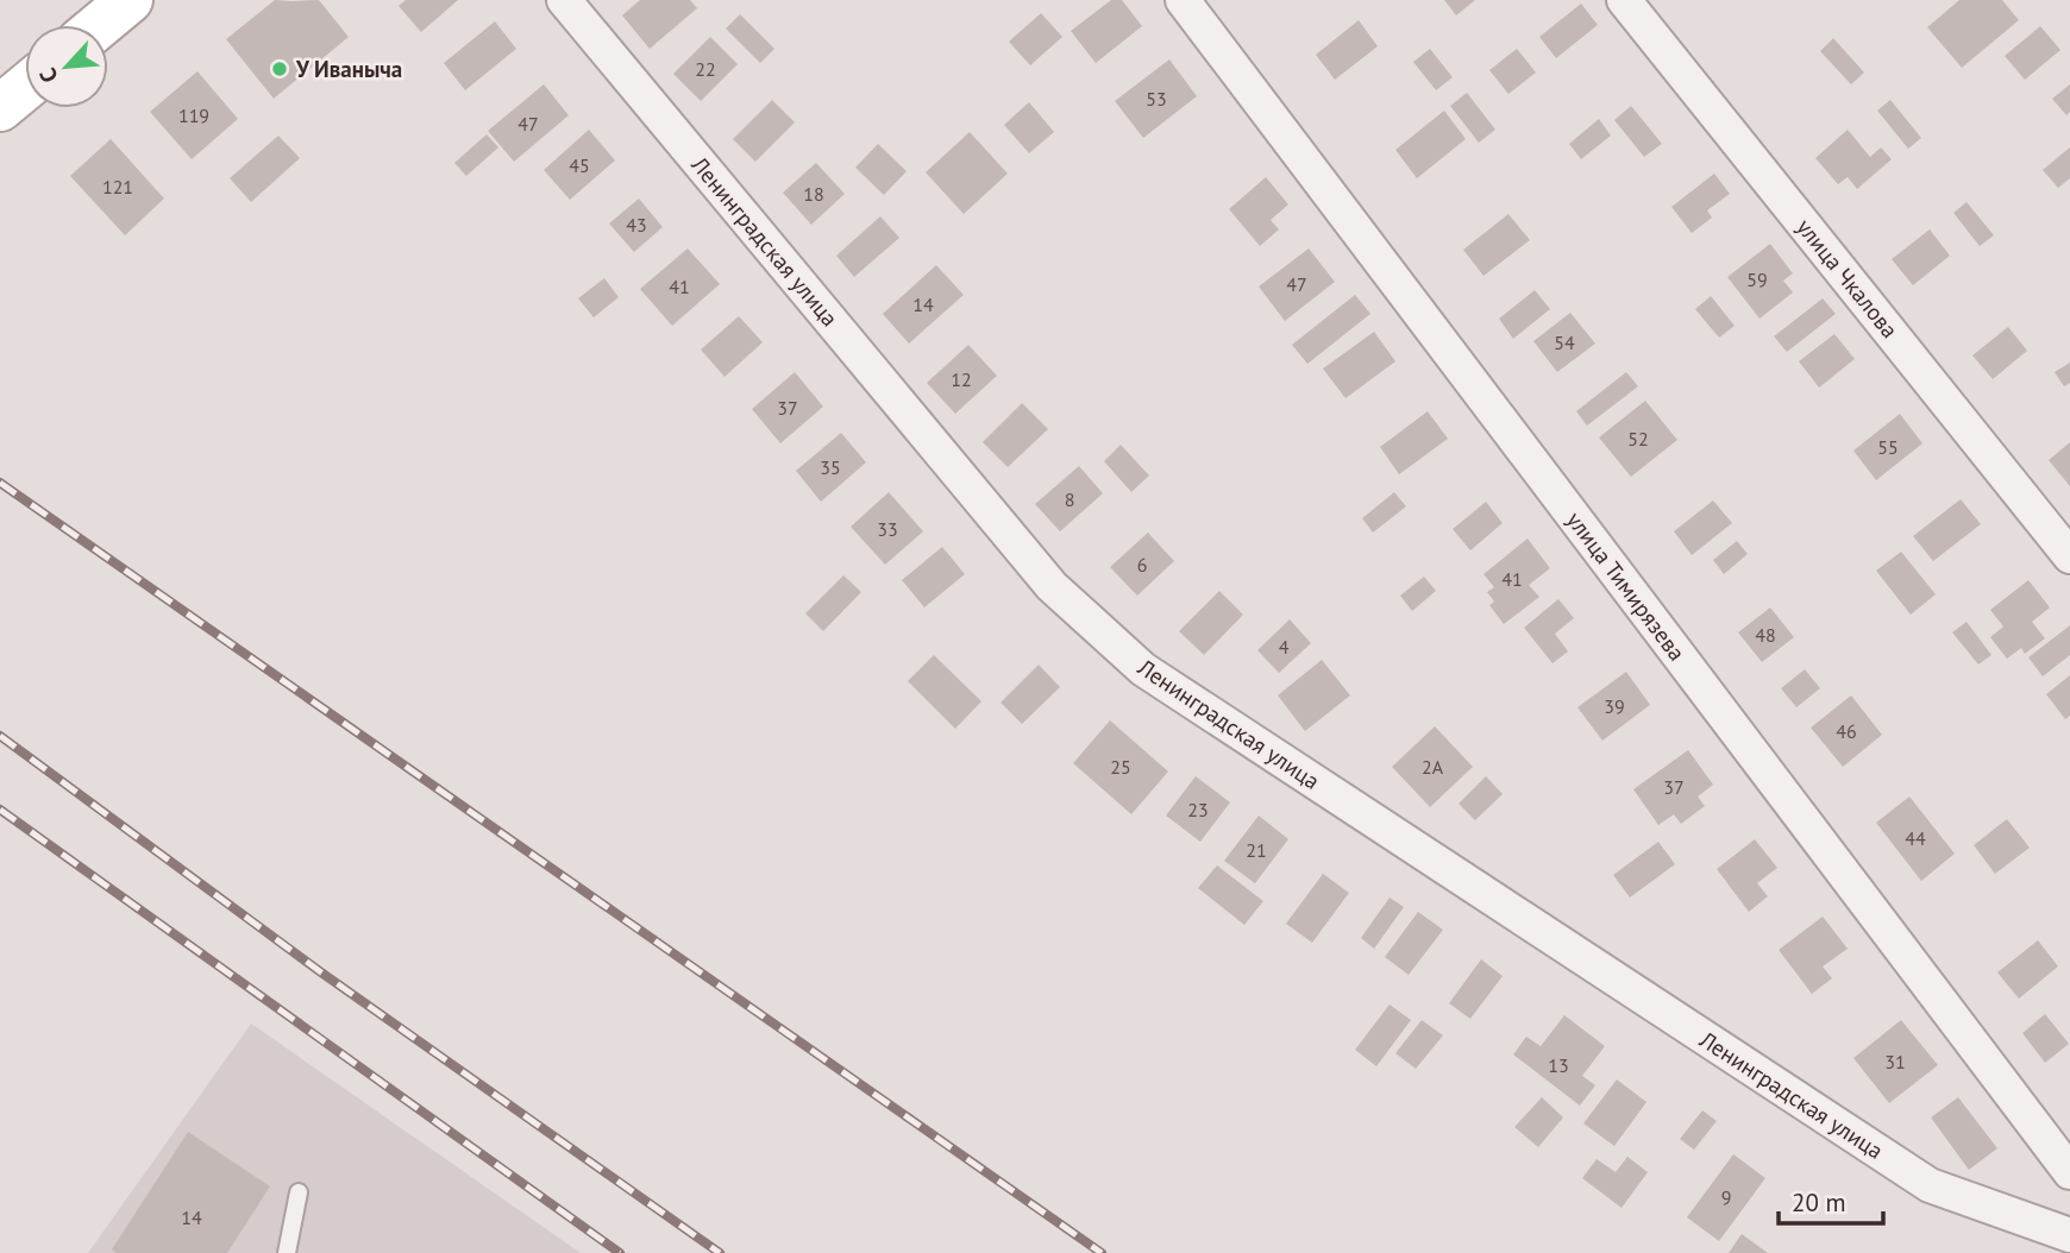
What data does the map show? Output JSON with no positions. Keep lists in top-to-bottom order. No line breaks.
{"streets":{"street":["Ленинградская улица","улица Чкалова","улица Тимирязева"]},"places":["У Иваныча"],"house_numbers":["22","53","119","47","45","121","18","43","59","47","41","14","54","12","37","52","55","35","8","33","6","41","48","4","39","46","25","2А","37","23","44","21","31","13","9","14"],"scale_bar":"20 m","north":"bottom left"}
